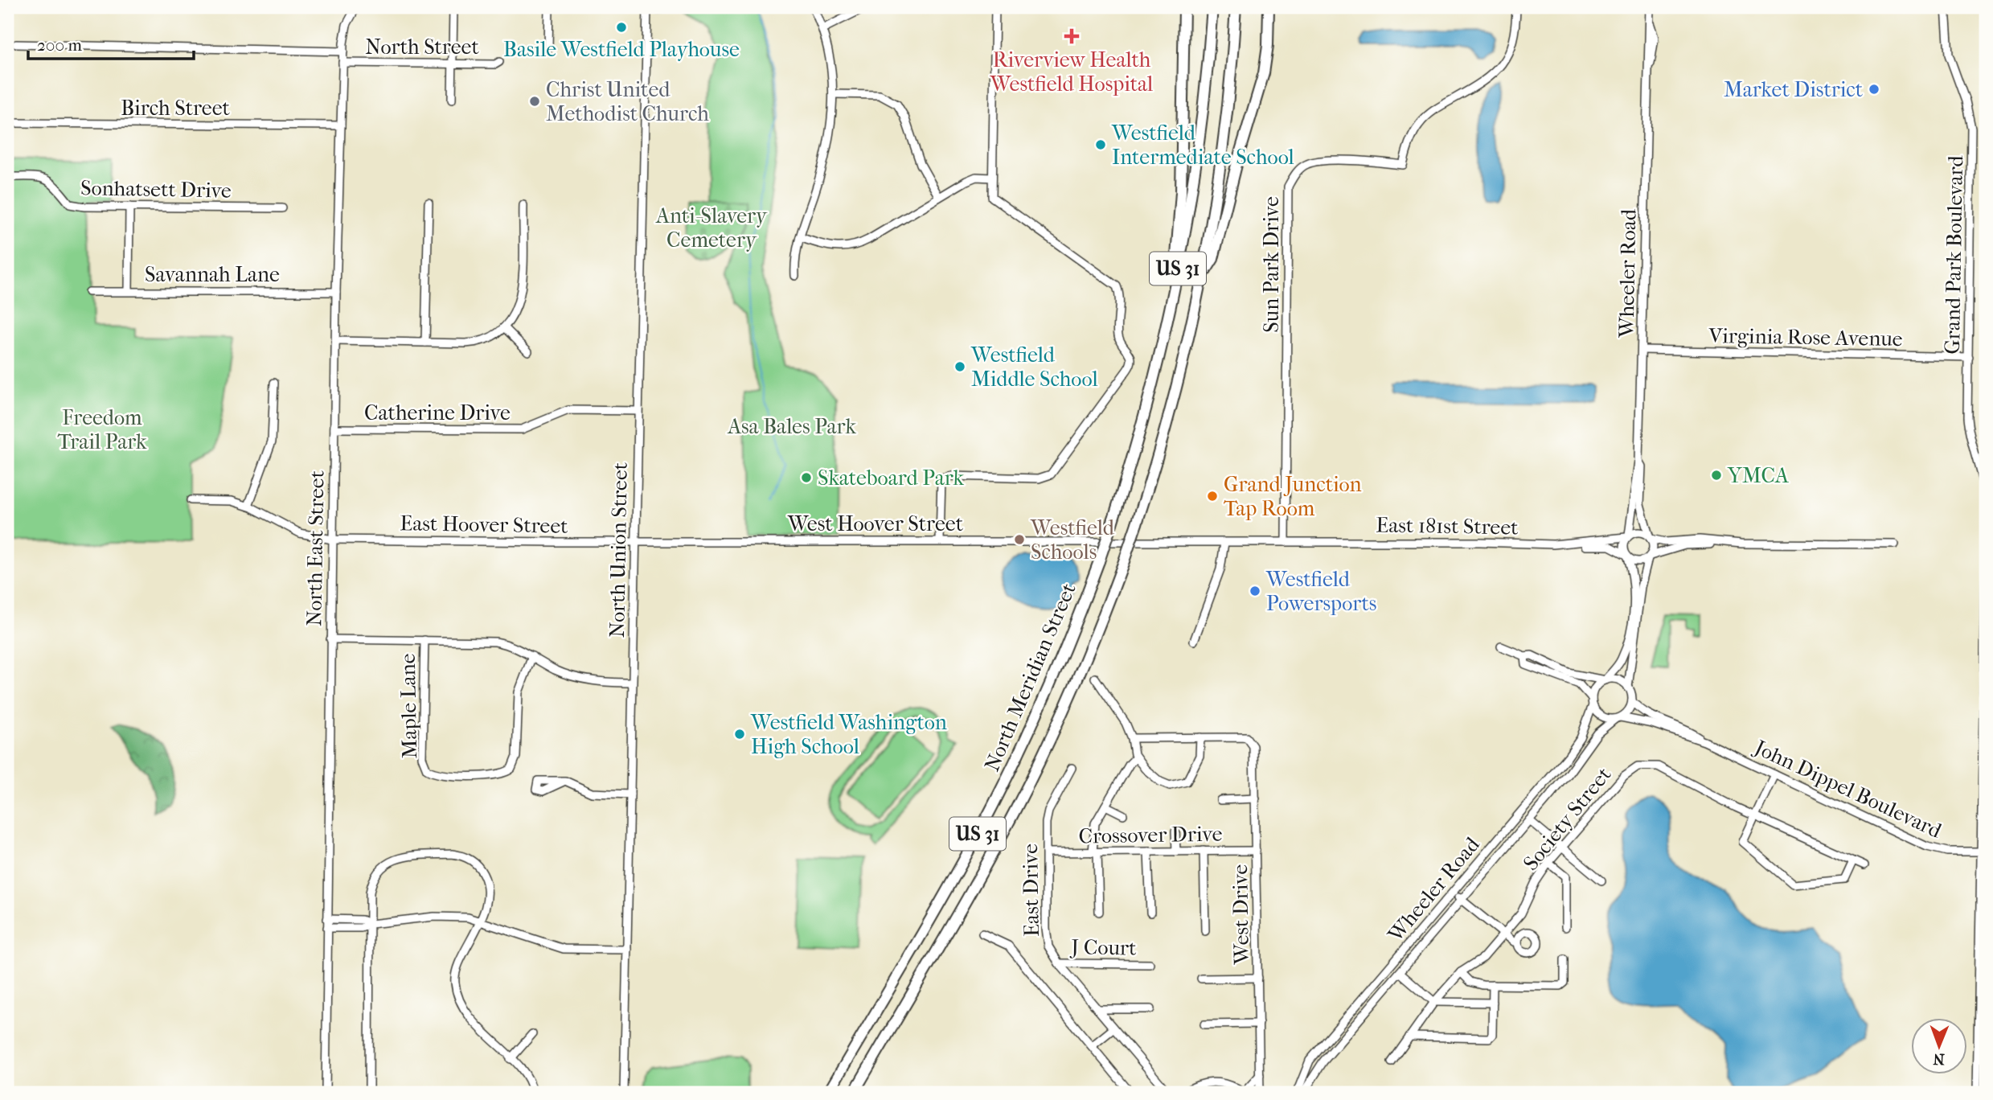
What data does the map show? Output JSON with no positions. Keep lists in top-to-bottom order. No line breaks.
{"streets":{"highway":["US 31","North Meridian Street"],"street":["North Street","Birch Street","Sonhatsett Drive","Grand Park Boulevard","Sun Park Drive","Wheeler Road","Savannah Lane","Virginia Rose Avenue","Catherine Drive","West Hoover Street","East Hoover Street","East 181st Street","North East Street","North Union Street","Maple Lane","John Dippel Boulevard","Society Street","Crossover Drive","East Drive","West Drive","J Court"]},"crossings":[["North Street","North East Street"],["Birch Street","North East Street"],["Grand Park Boulevard","Virginia Rose Avenue"],["Sun Park Drive","East 181st Street"],["Wheeler Road","Virginia Rose Avenue"],["Wheeler Road","East 181st Street"],["Wheeler Road","John Dippel Boulevard"],["Savannah Lane","North East Street"],["Catherine Drive","North East Street"],["Catherine Drive","North Union Street"],["West Hoover Street","East Hoover Street"],["West Hoover Street","East 181st Street"],["West Hoover Street","North Union Street"],["East Hoover Street","North East Street"],["East Hoover Street","North Union Street"],["Crossover Drive","East Drive"],["Crossover Drive","West Drive"],["East Drive","J Court"]],"parks":["Anti-Slavery Cemetery","Freedom Trail Park","Asa Bales Park"],"places":{"other":["Basile Westfield Playhouse","Market District","Christ United Methodist Church","Westfield Intermediate School","Westfield Middle School","YMCA","Skateboard Park","Grand Junction Tap Room","Westfield Schools","Westfield Powersports","Westfield Washington High School"],"health":["Riverview Health Westfield Hospital"]},"scale_bar":"200 m","north":"bottom"}
